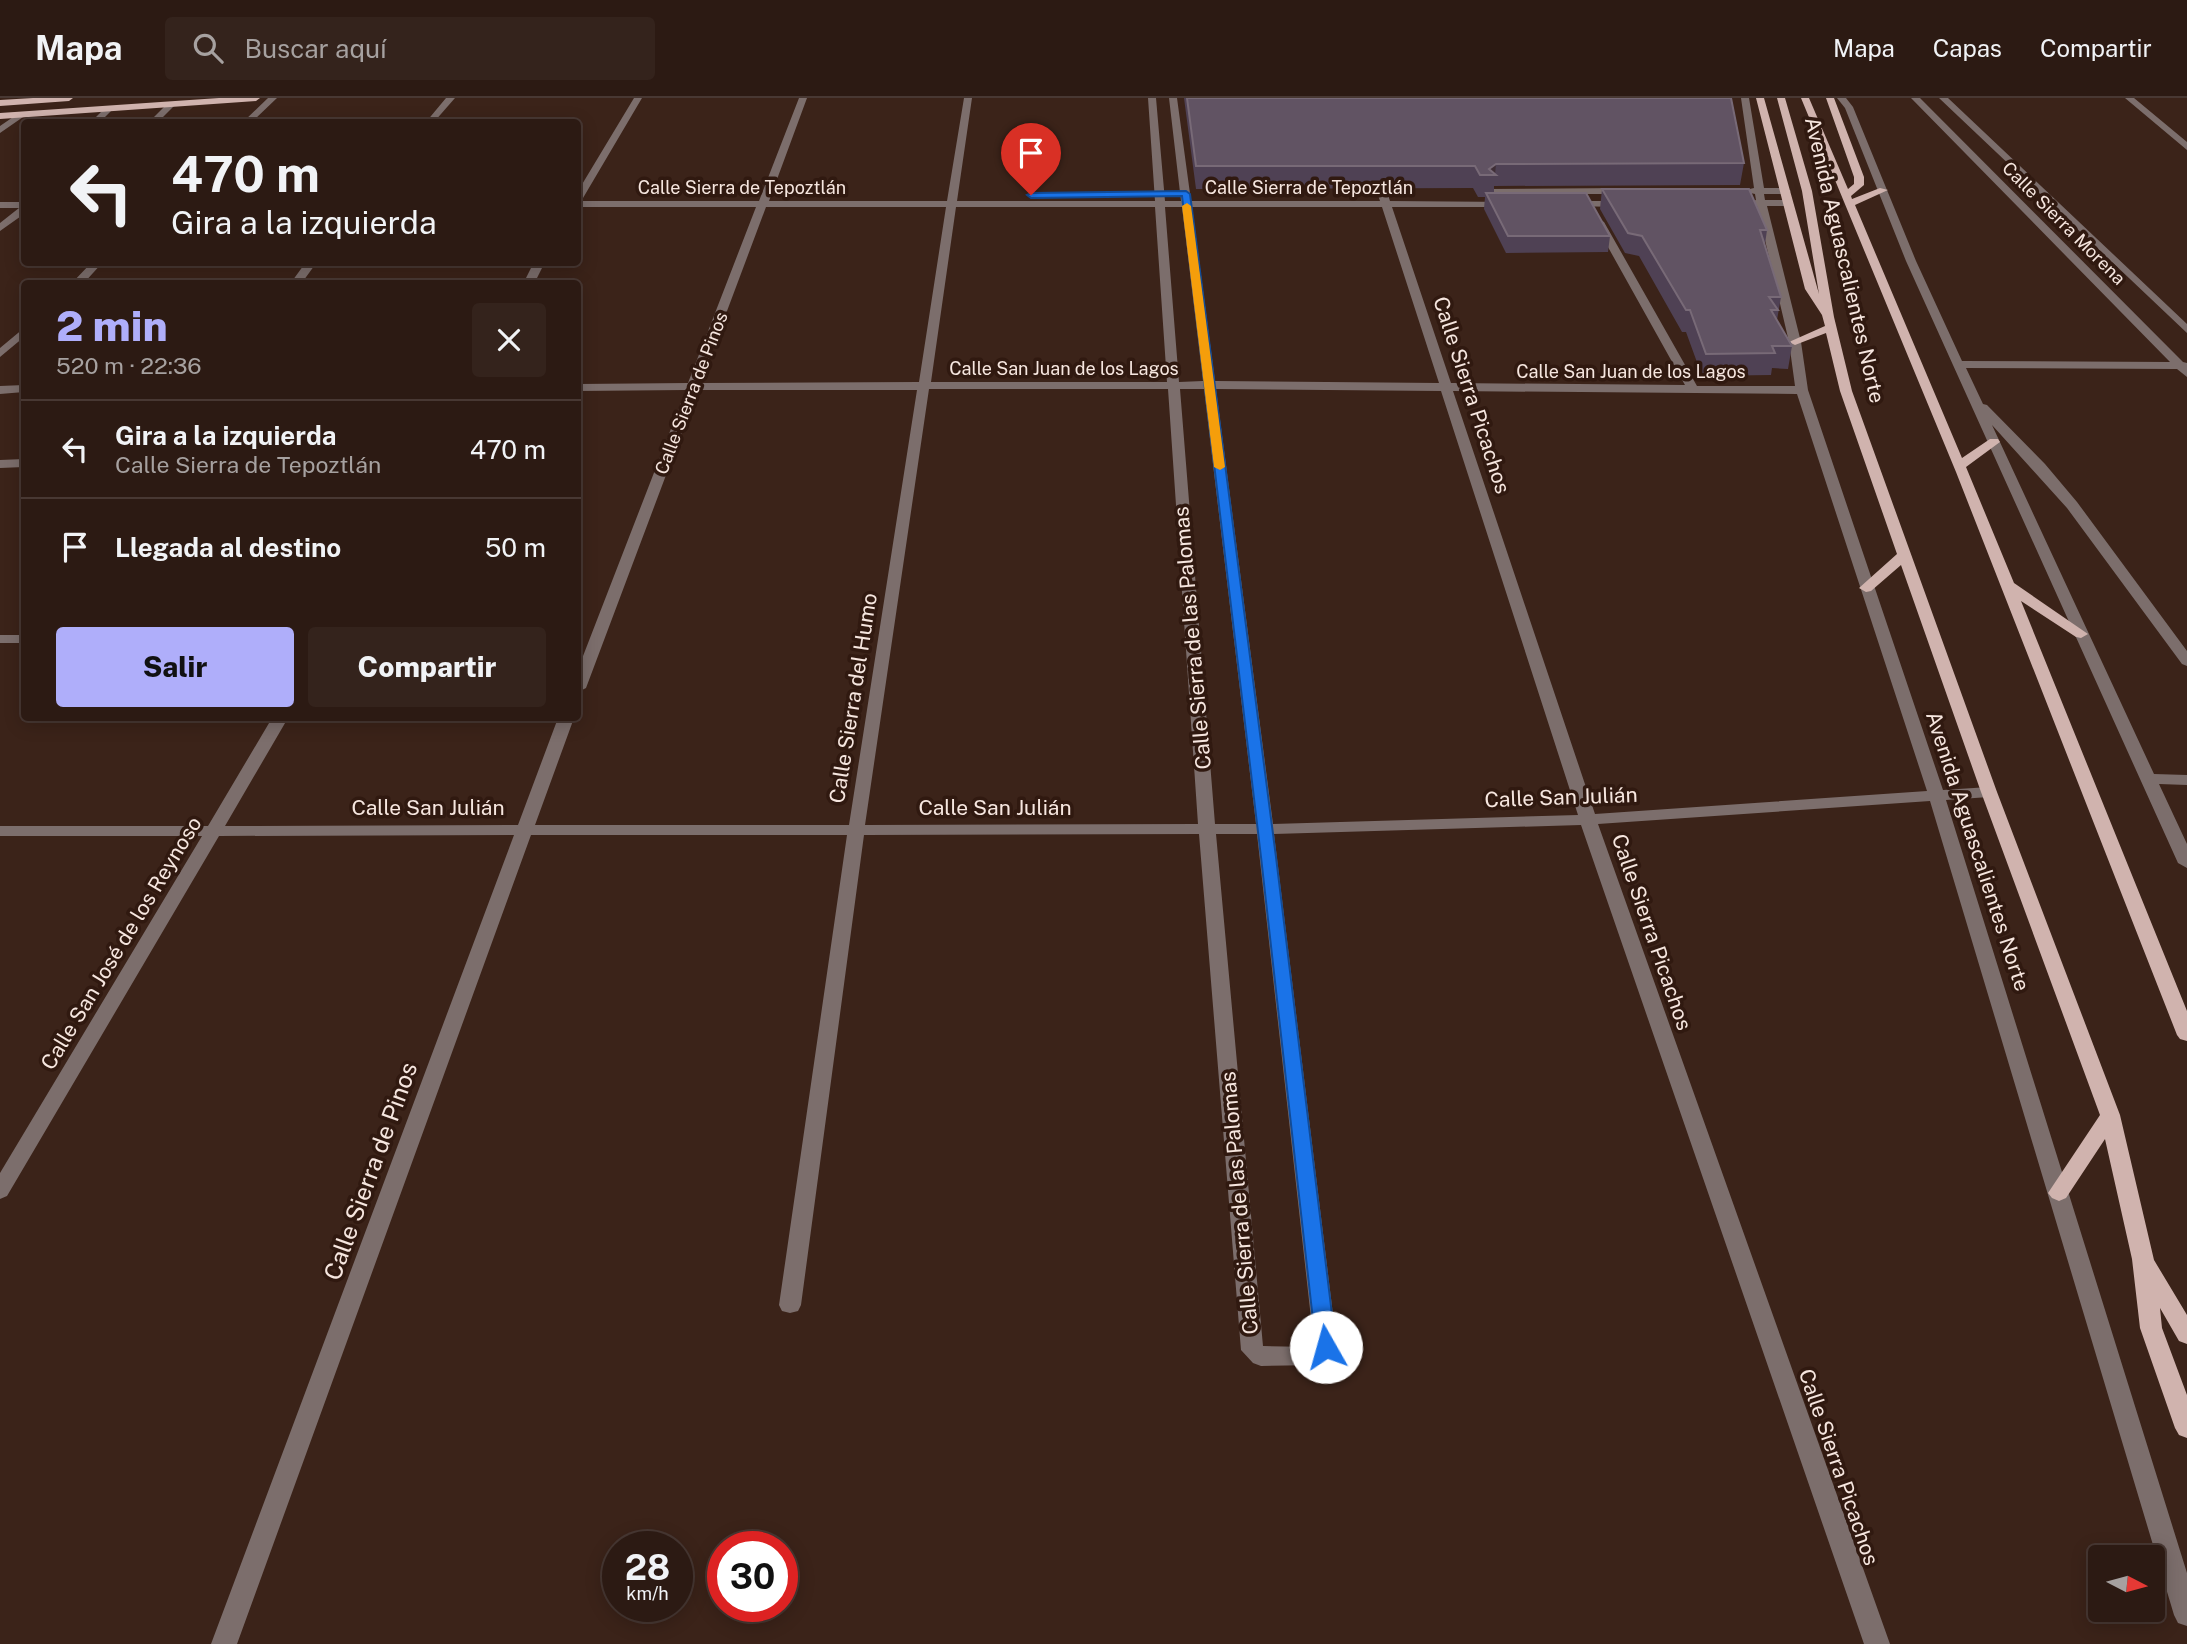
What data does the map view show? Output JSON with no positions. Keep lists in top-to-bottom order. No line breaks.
{"streets":{"main road":["Avenida Aguascalientes Norte"],"street":["Calle Sierra de Tepoztlán","Calle Sierra Morena","Calle San Juan de los Lagos","Calle Sierra de Pinos","Calle Sierra Picachos","Calle Sierra de las Palomas","Calle Sierra del Humo","Calle San Julián","Calle San José de los Reynoso"]},"crossings":[["Calle Sierra de Tepoztlán","Calle Sierra de Pinos"],["Calle Sierra de Tepoztlán","Calle Sierra Picachos"],["Calle Sierra de Tepoztlán","Calle Sierra de las Palomas"],["Calle Sierra de Tepoztlán","Calle Sierra del Humo"],["Avenida Aguascalientes Norte","Calle San Juan de los Lagos"],["Avenida Aguascalientes Norte","Calle San Julián"],["Calle San Juan de los Lagos","Calle Sierra de Pinos"],["Calle San Juan de los Lagos","Calle Sierra Picachos"],["Calle San Juan de los Lagos","Calle Sierra de las Palomas"],["Calle San Juan de los Lagos","Calle Sierra del Humo"],["Calle Sierra de Pinos","Calle San Julián"],["Calle Sierra Picachos","Calle San Julián"],["Calle Sierra de las Palomas","Calle San Julián"],["Calle Sierra del Humo","Calle San Julián"],["Calle San Julián","Calle San José de los Reynoso"]],"north":"right","page":{"header":"Mapa","search":"Buscar aquí","nav":["Mapa","Capas","Compartir"],"turn":["470 m","Gira a la izquierda"],"heading":["2 min","520 m · 22:36"],"list":[{"name":"Gira a la izquierda","note":"Calle Sierra de Tepoztlán","value":"470 m"},{"name":"Llegada al destino","value":"50 m"}],"buttons":["Salir","Compartir"],"speed":"28 km/h","limit":"30"}}
